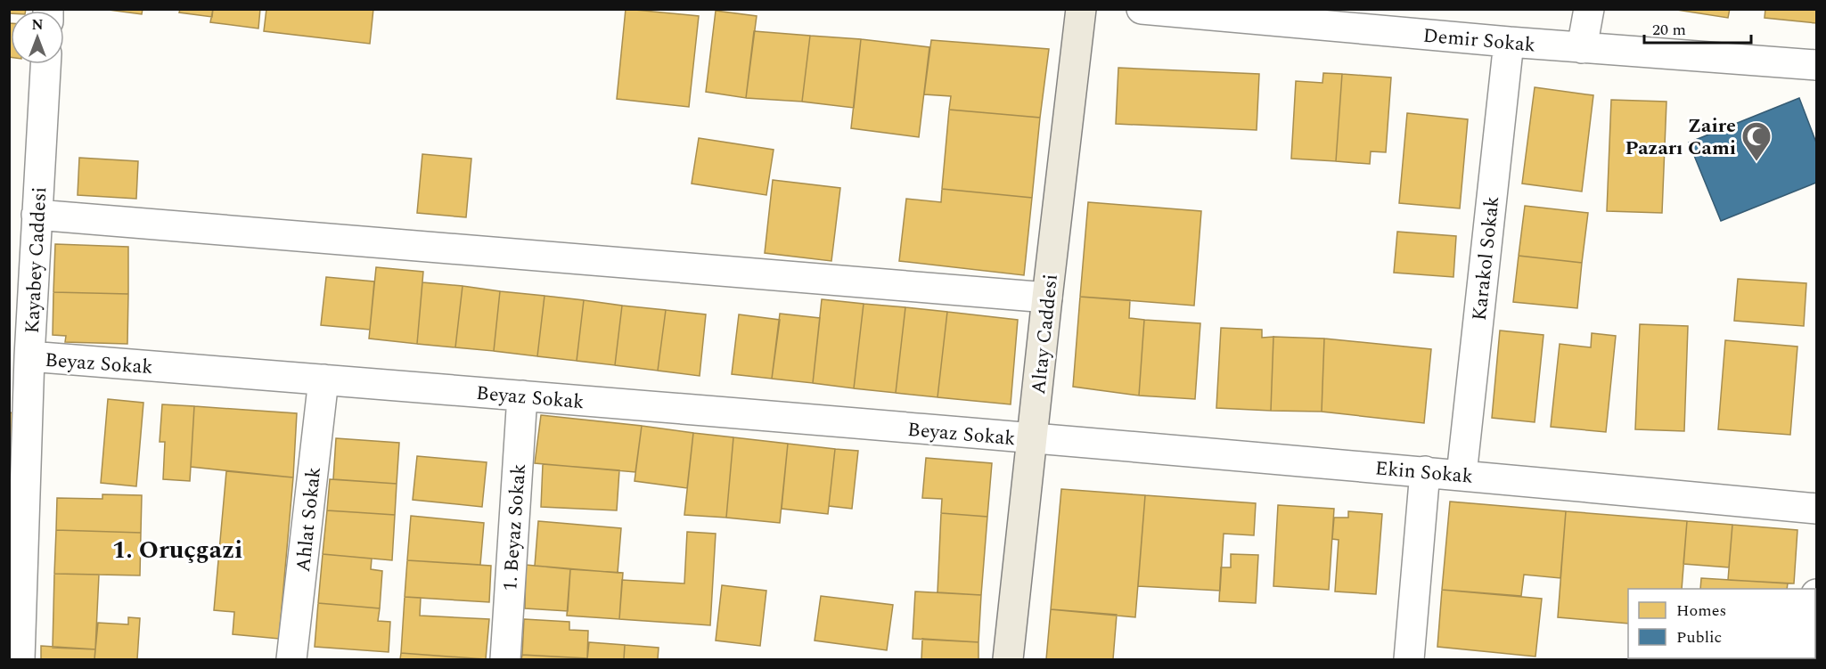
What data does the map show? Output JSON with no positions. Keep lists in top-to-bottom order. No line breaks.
{"streets":{"main road":["Altay Caddesi"],"street":["Demir Sokak","Karakol Sokak","Kayabey Caddesi","Beyaz Sokak","Ekin Sokak","Ahlat Sokak","1. Beyaz Sokak"]},"crossings":[["Demir Sokak","Karakol Sokak"],["Karakol Sokak","Ekin Sokak"],["Kayabey Caddesi","Beyaz Sokak"],["Altay Caddesi","Beyaz Sokak"],["Altay Caddesi","Ekin Sokak"],["Beyaz Sokak","Ekin Sokak"],["Beyaz Sokak","Ahlat Sokak"],["Beyaz Sokak","1. Beyaz Sokak"]],"districts":["1. Oruçgazi"],"places":{"mosque":["Zaire Pazarı Cami"]},"legend":["Homes","Public"],"scale_bar":"20 m","north":"top"}
